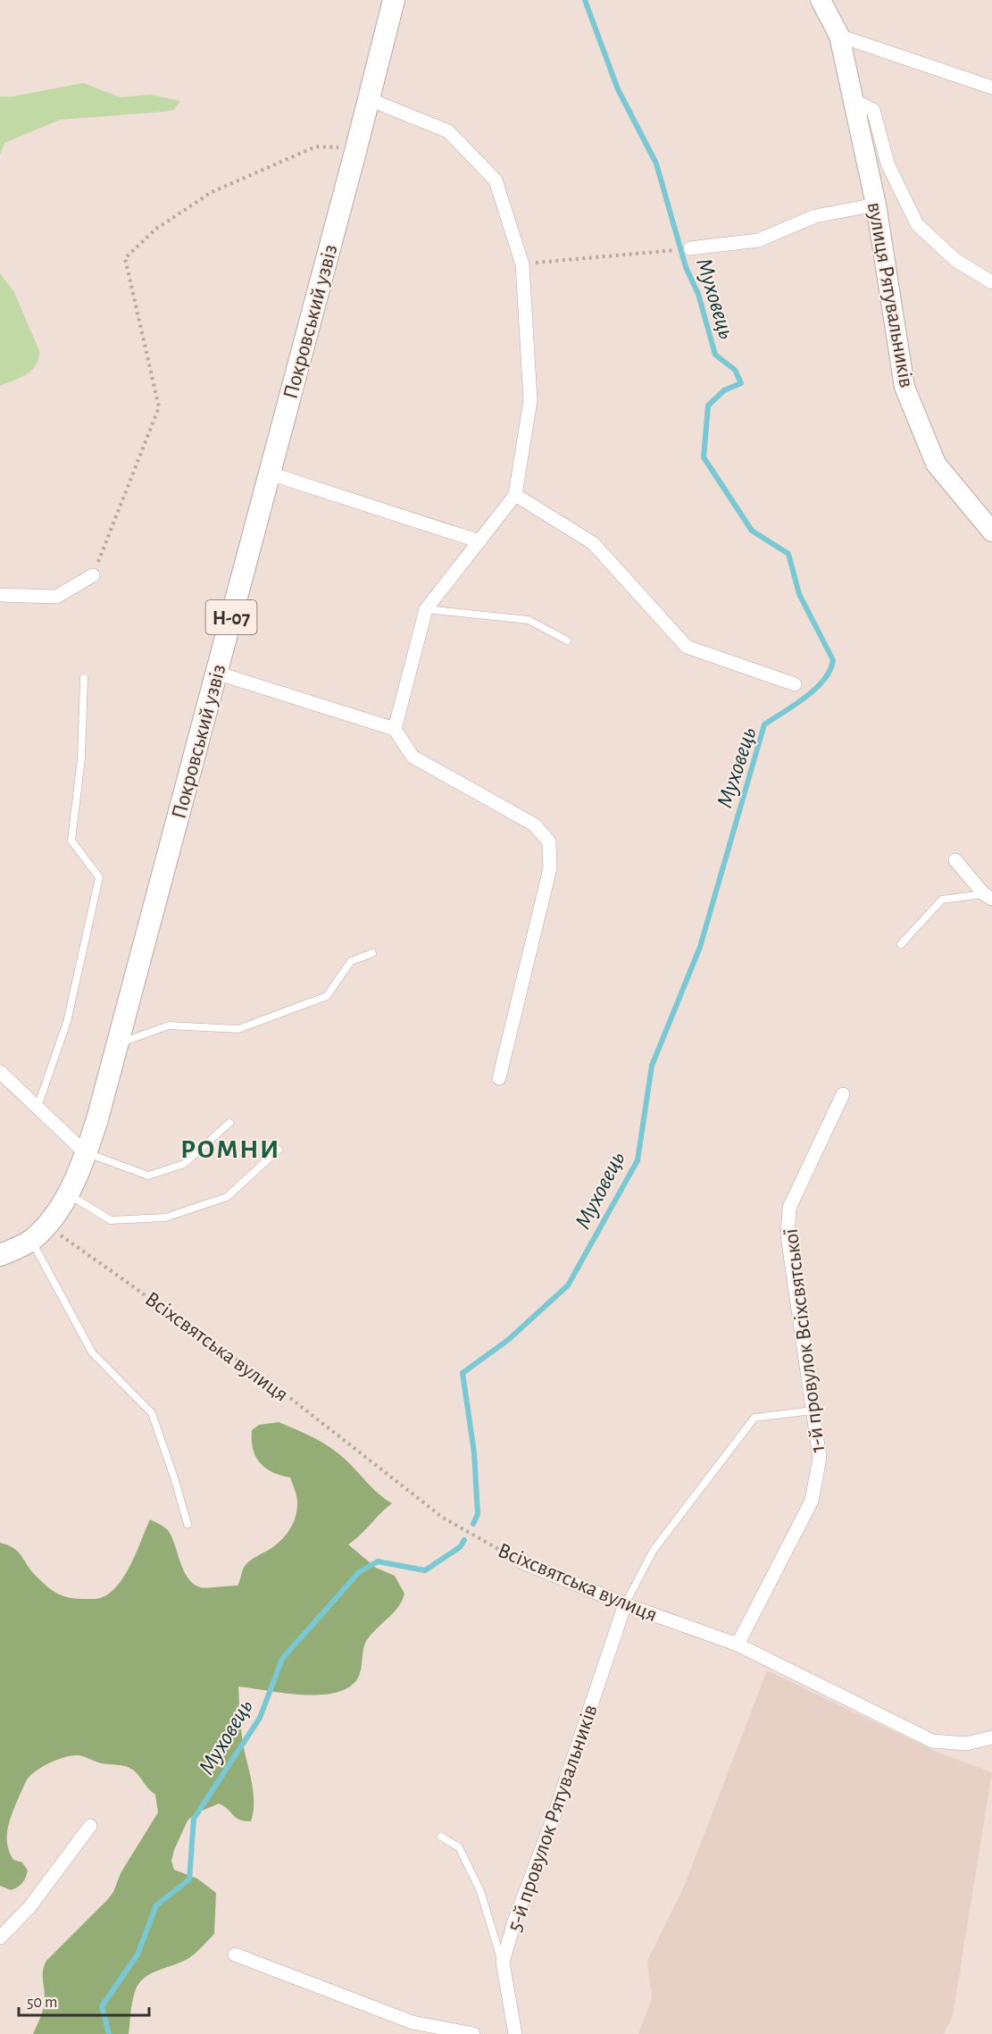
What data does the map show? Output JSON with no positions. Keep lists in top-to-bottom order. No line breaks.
{"streets":{"main road":["вулиця Рятувальників","Покровський узвіз","Н-07"],"street":["1-й провулок Всіхсвятської","Всіхсвятська вулиця","5-й провулок Рятувальників"]},"crossings":[["Покровський узвіз","Н-07"],["Покровський узвіз","Всіхсвятська вулиця"],["Н-07","Всіхсвятська вулиця"],["1-й провулок Всіхсвятської","Всіхсвятська вулиця"],["Всіхсвятська вулиця","5-й провулок Рятувальників"]],"districts":["РОМНИ"],"water":["Муховець"],"scale_bar":"50 m"}
